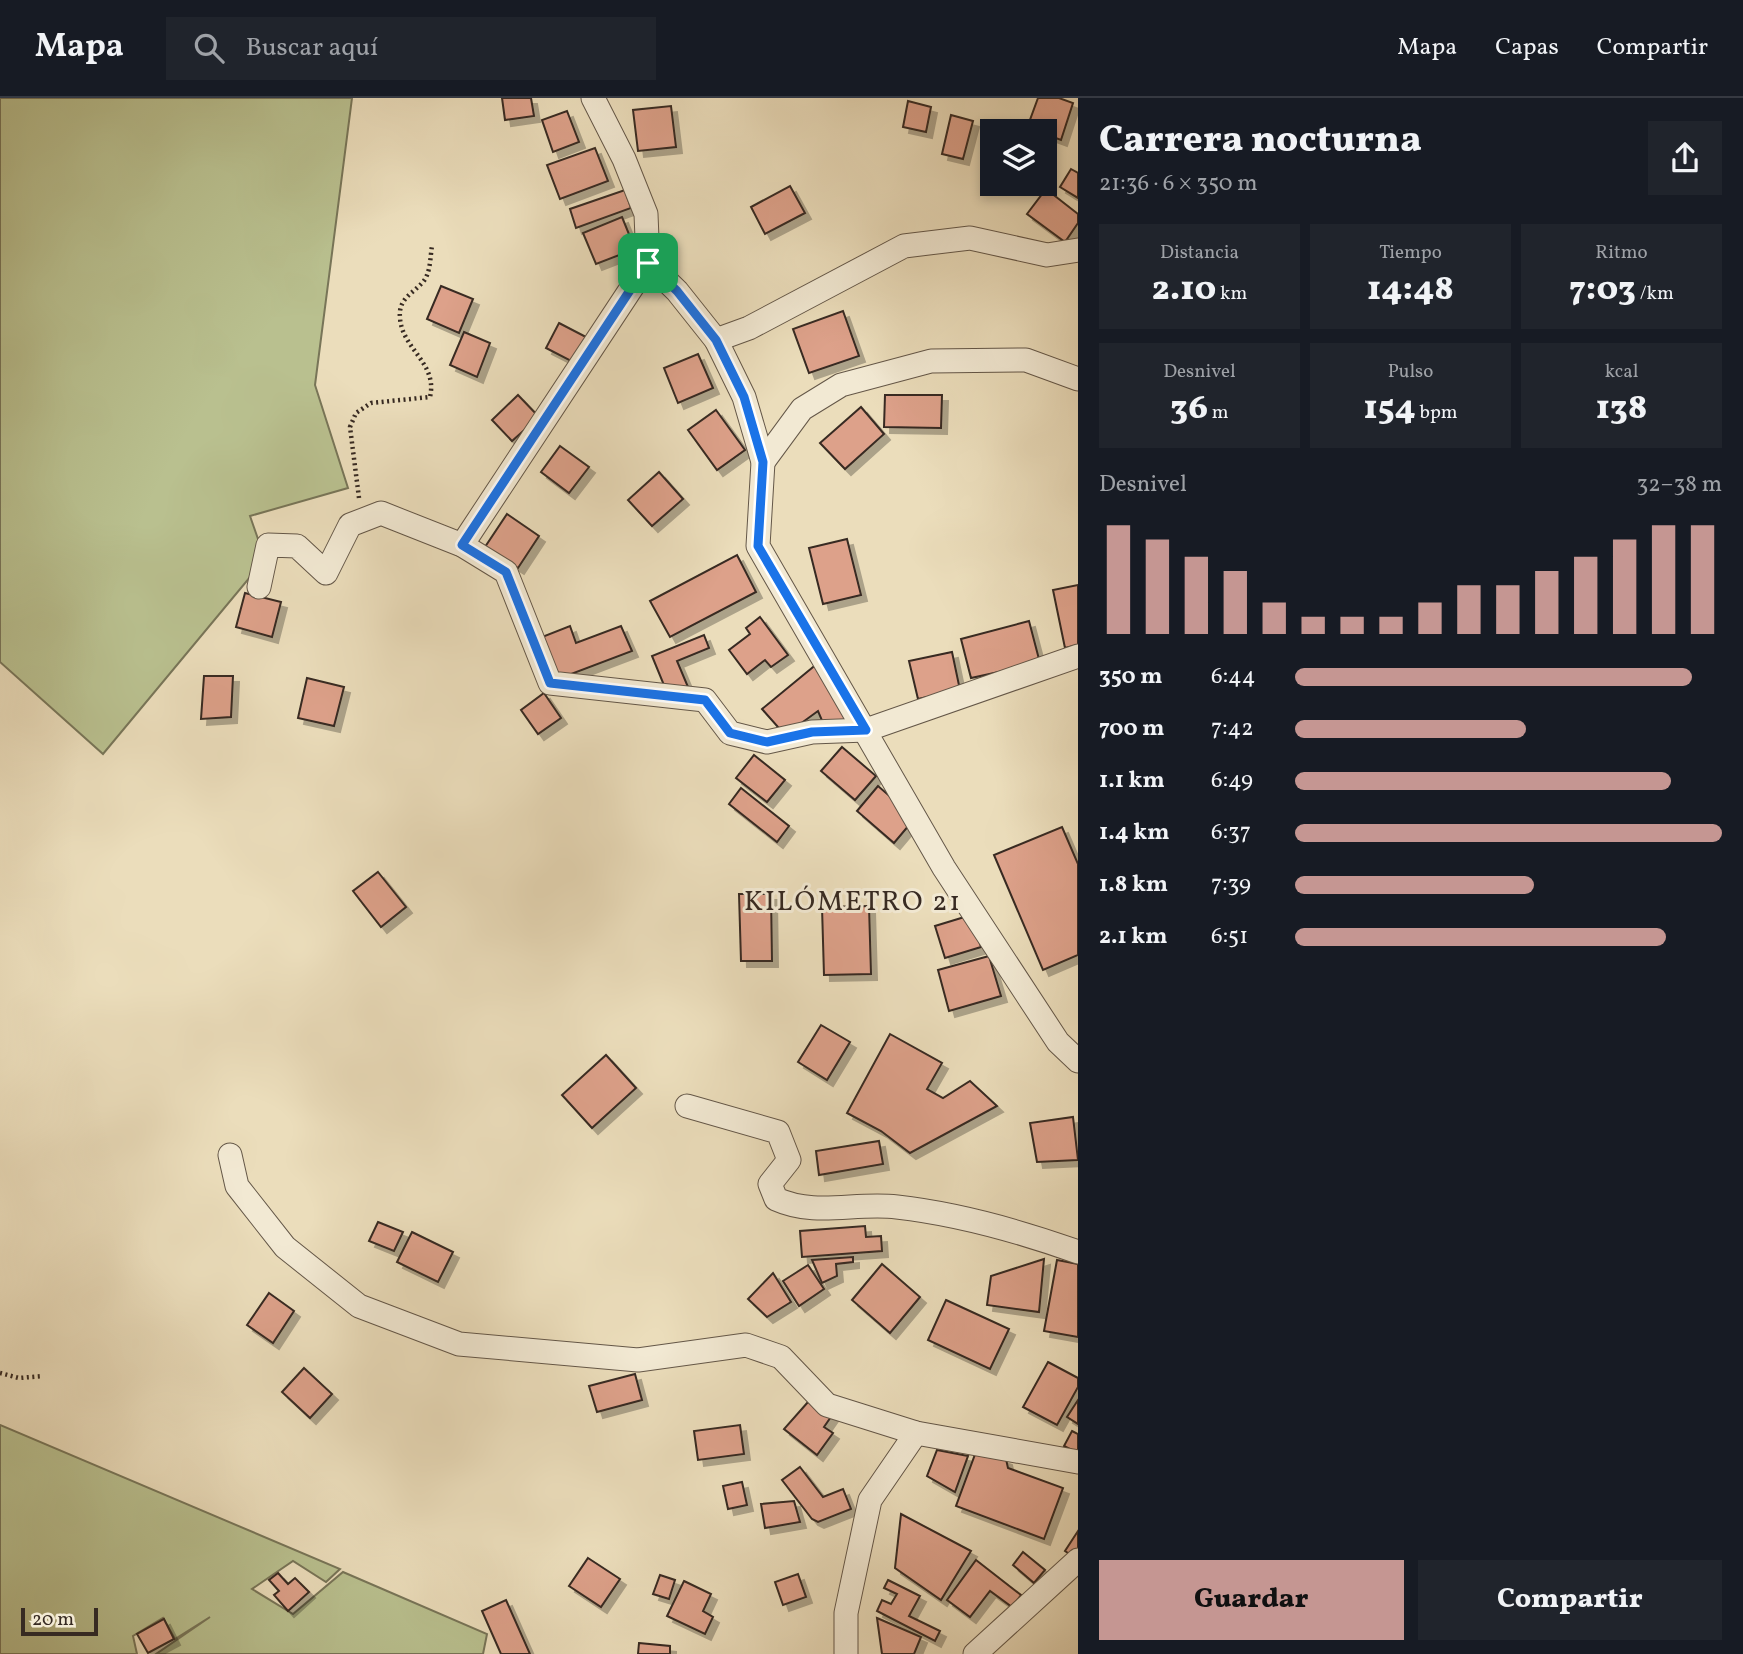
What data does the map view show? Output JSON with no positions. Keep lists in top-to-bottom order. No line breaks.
{"districts":["KILÓMETRO 21"],"scale_bar":"20 m","page":{"header":"Mapa","search":"Buscar aquí","nav":["Mapa","Capas","Compartir"],"heading":["Carrera nocturna","21:36 · 6 × 350 m"],"stats":[["Distancia","2.10 km"],["Tiempo","14:48"],["Ritmo","7:03 /km"],["Desnivel","36 m"],["Pulso","154 bpm"],["kcal","138"]],"chart":["Desnivel","32–38 m"],"list":[{"name":"350 m","note":"6:44"},{"name":"700 m","note":"7:42"},{"name":"1.1 km","note":"6:49"},{"name":"1.4 km","note":"6:37"},{"name":"1.8 km","note":"7:39"},{"name":"2.1 km","note":"6:51"}],"buttons":["Guardar","Compartir"],"scale":"20 m"}}
